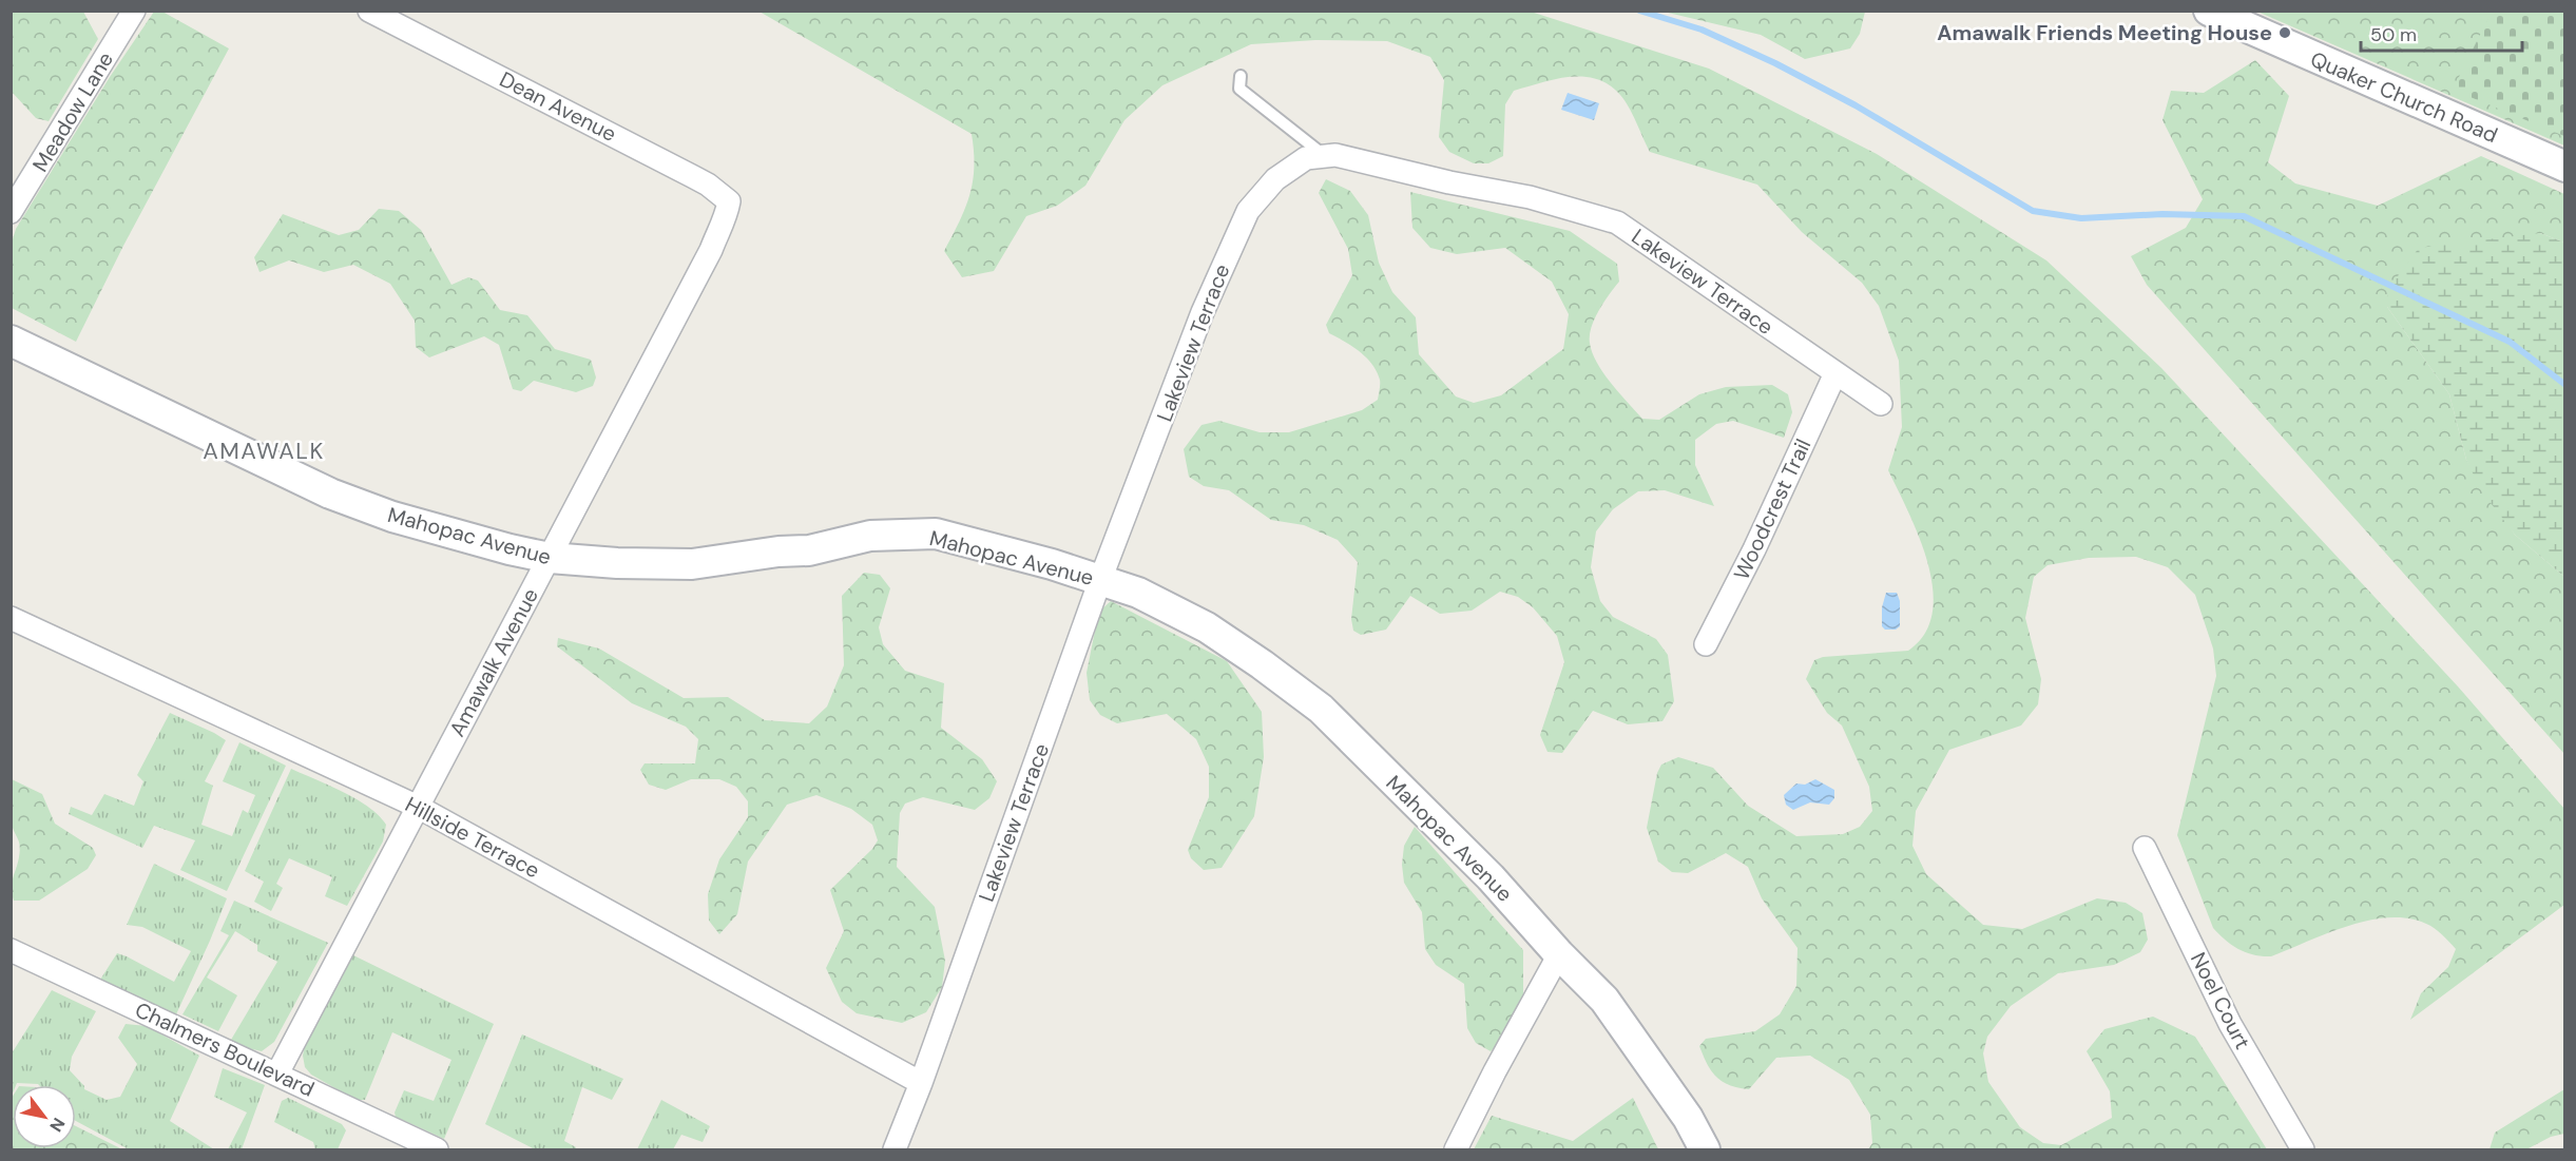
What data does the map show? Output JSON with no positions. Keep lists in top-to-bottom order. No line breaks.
{"streets":{"street":["Quaker Church Road","Dean Avenue","Meadow Lane","Lakeview Terrace","Woodcrest Trail","Mahopac Avenue","Amawalk Avenue","Hillside Terrace","Noel Court","Chalmers Boulevard"]},"crossings":[["Dean Avenue","Amawalk Avenue"],["Lakeview Terrace","Woodcrest Trail"],["Lakeview Terrace","Mahopac Avenue"],["Lakeview Terrace","Hillside Terrace"],["Mahopac Avenue","Amawalk Avenue"],["Amawalk Avenue","Hillside Terrace"],["Amawalk Avenue","Chalmers Boulevard"]],"districts":["AMAWALK"],"places":["Amawalk Friends Meeting House"],"scale_bar":"50 m","north":"bottom right"}
